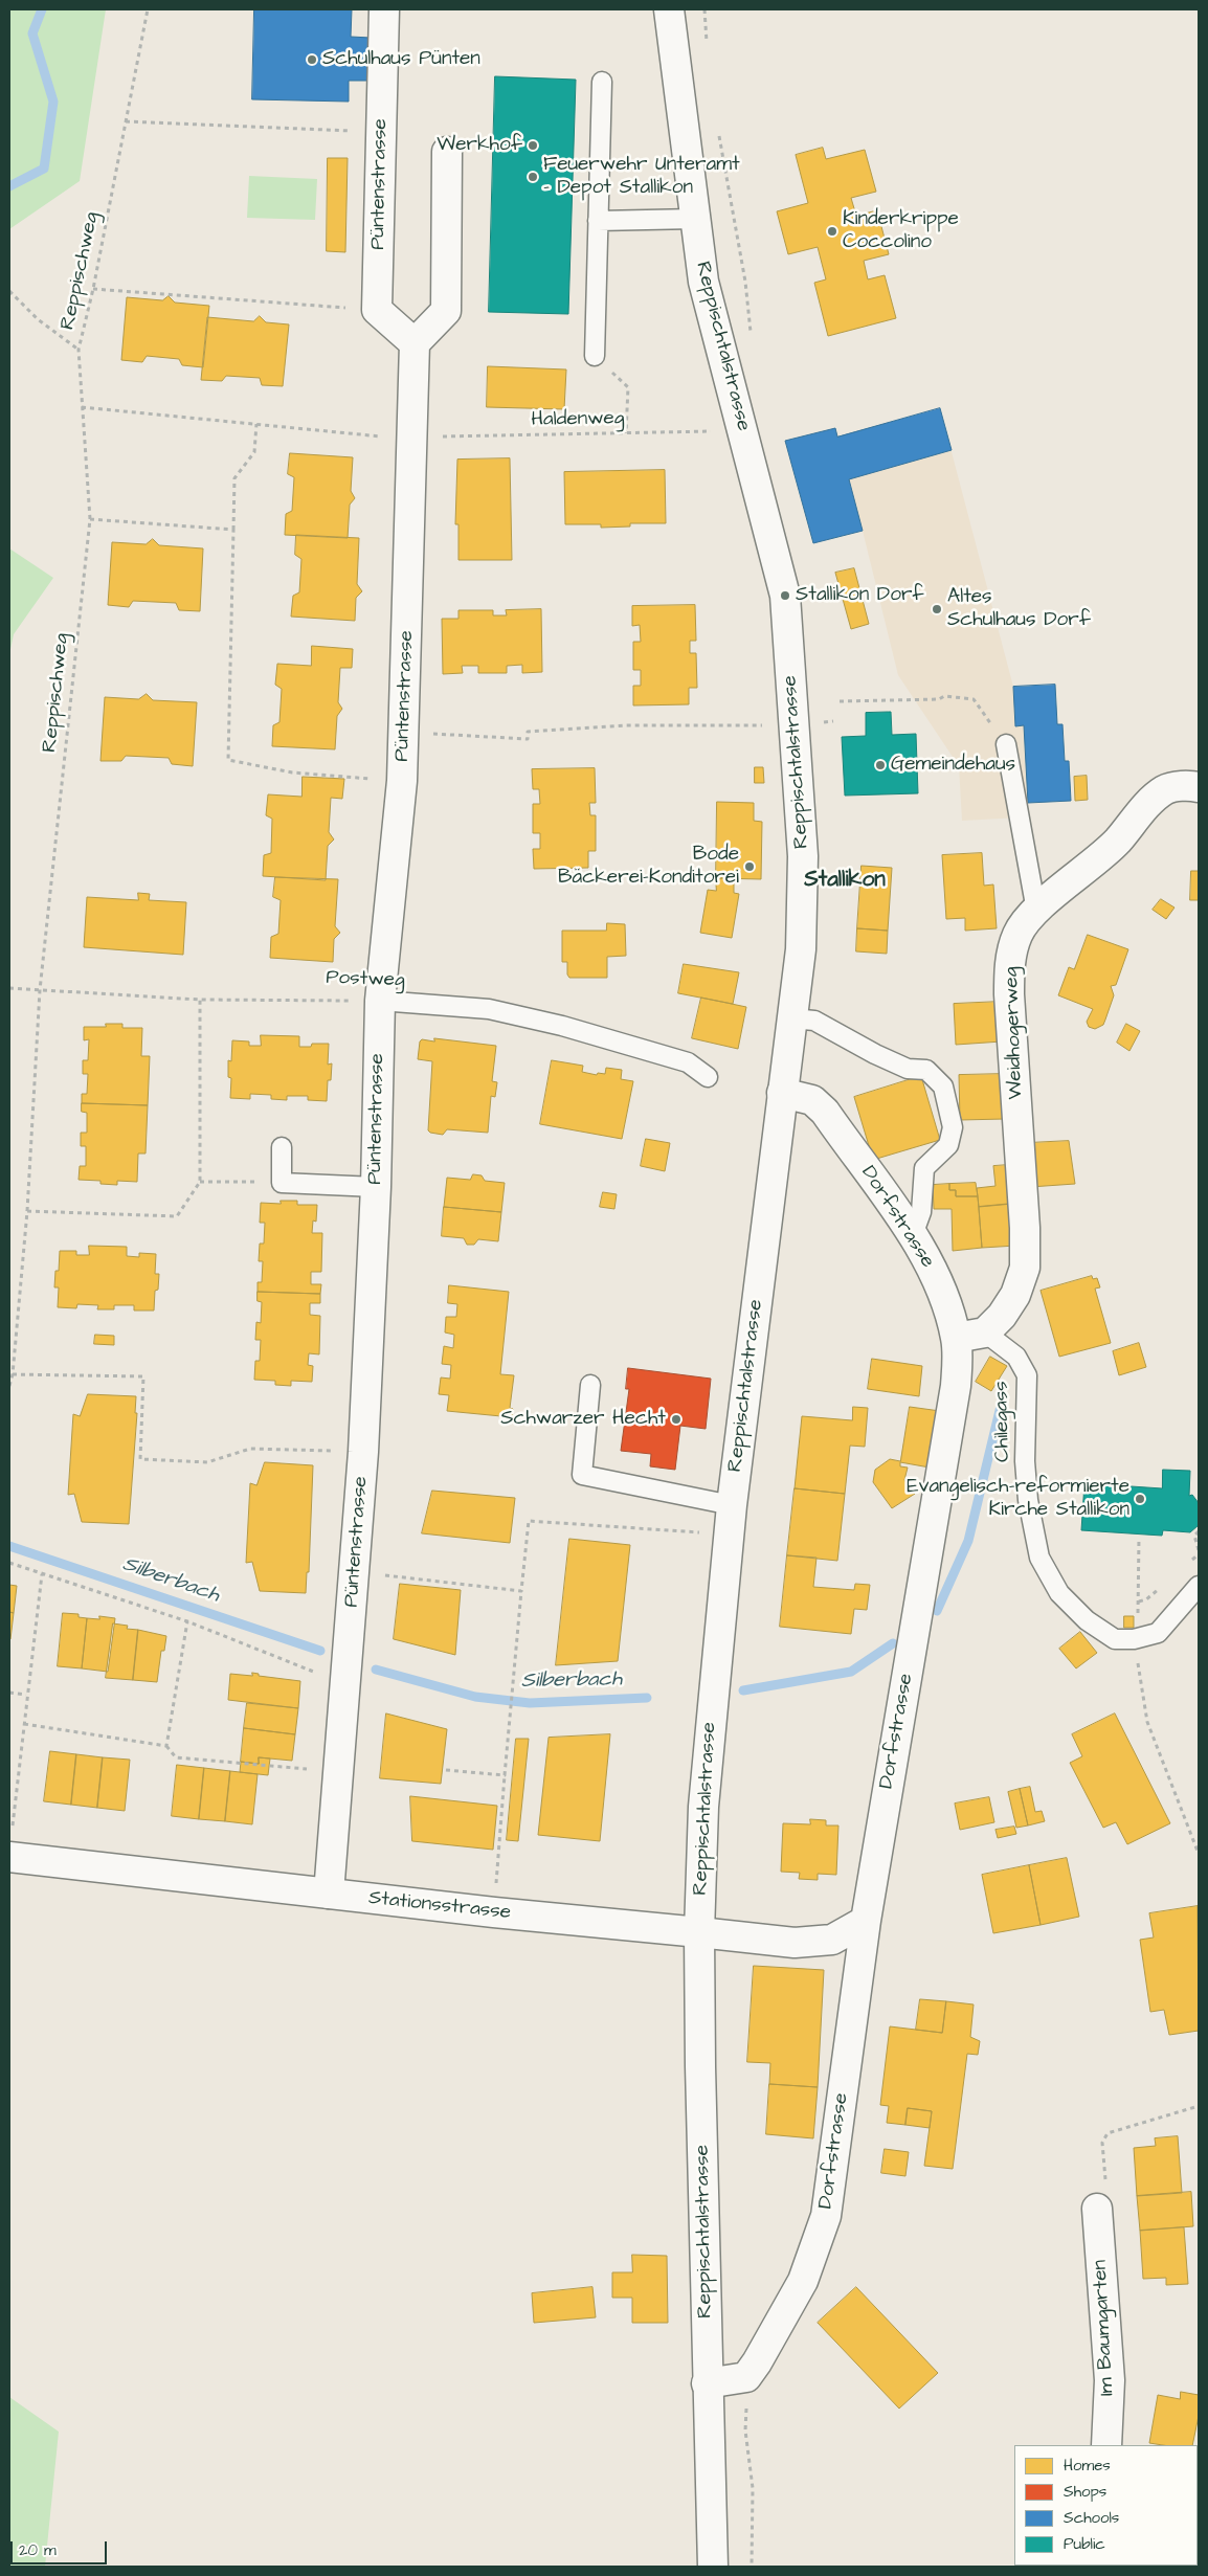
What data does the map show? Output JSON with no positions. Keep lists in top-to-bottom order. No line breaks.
{"streets":{"street":["Püntenstrasse","Reppischtalstrasse","Weidhogerweg","Dorfstrasse","Stationsstrasse","Im Baumgarten"],"lane":["Postweg","Chilegass"],"path":["Reppischweg","Haldenweg"]},"crossings":[["Püntenstrasse","Haldenweg"],["Püntenstrasse","Postweg"],["Püntenstrasse","Stationsstrasse"],["Reppischweg","Haldenweg"],["Reppischweg","Postweg"],["Reppischtalstrasse","Haldenweg"],["Reppischtalstrasse","Dorfstrasse"],["Reppischtalstrasse","Stationsstrasse"],["Weidhogerweg","Chilegass"],["Dorfstrasse","Stationsstrasse"]],"districts":["Stallikon"],"water":["Silberbach"],"places":["Schulhaus Pünten","Werkhof","Feuerwehr Unteramt - Depot Stallikon","Kinderkrippe Coccolino","Stallikon Dorf","Altes Schulhaus Dorf","Gemeindehaus","Bode Bäckerei-Konditorei","Schwarzer Hecht","Evangelisch-reformierte Kirche Stallikon"],"legend":["Homes","Shops","Schools","Public"],"scale_bar":"20 m"}
